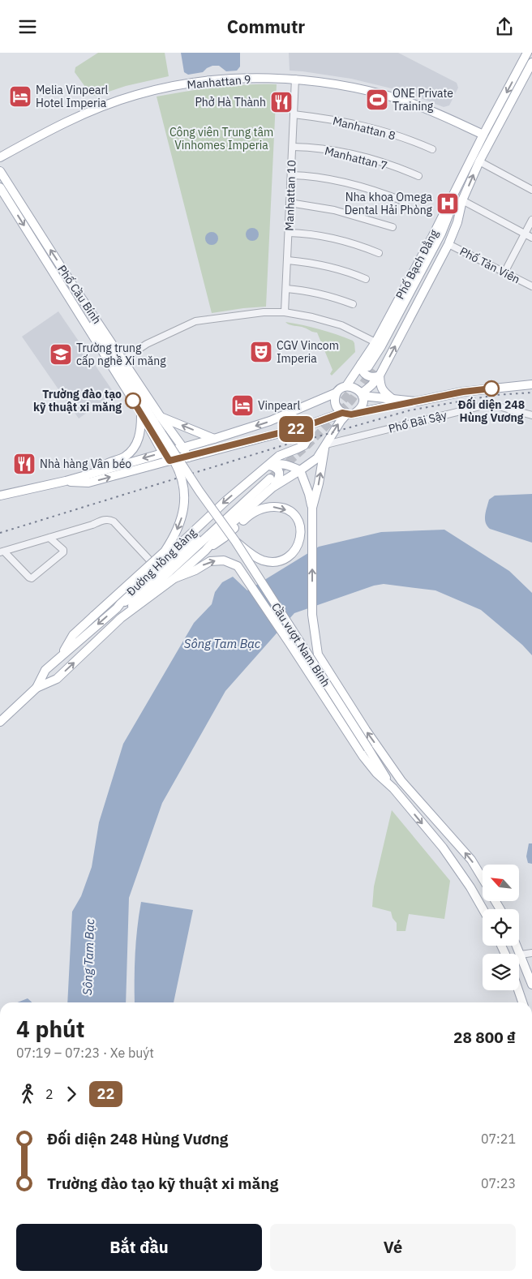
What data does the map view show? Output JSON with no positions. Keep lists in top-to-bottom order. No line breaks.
{"streets":{"main road":["Manhattan 9","Phố Bạch Đằng","Phố Cầu Bính","Đường Hồng Bàng","Cầu vượt Nam Bính"],"street":["Manhattan 8","Manhattan 7","Manhattan 10","Phố Tản Viên","Phố Bãi Sậy"]},"crossings":[["Manhattan 9","Manhattan 10"],["Manhattan 9","Phố Bạch Đằng"],["Manhattan 8","Manhattan 10"],["Manhattan 7","Manhattan 10"],["Phố Bạch Đằng","Phố Tản Viên"],["Phố Bạch Đằng","Đường Hồng Bàng"],["Phố Cầu Bính","Cầu vượt Nam Bính"],["Phố Bãi Sậy","Đường Hồng Bàng"],["Đường Hồng Bàng","Cầu vượt Nam Bính"]],"water":["Sông Tam Bạc"],"parks":["Công viên Trung tâm Vinhomes Imperia"],"places":{"hotel":["Melia Vinpearl Hotel Imperia","Vinpearl"],"sports":["ONE Private Training"],"restaurant":["Phở Hà Thành","Nhà hàng Vân béo"],"hospital":["Nha khoa Omega Dental Hải Phòng"],"theatre":["CGV Vincom Imperia"],"school or university":["Trường trung cấp nghề Xi măng"],"other":["Đối diện 248 Hùng Vương","Trường đào tạo kỹ thuật xi măng"]},"lines":["bus line 22"],"north":"top left","page":{"header":"Commutr","on_map":"22","heading":["4 phút","07:19 – 07:23 · Xe buýt","28 800 ₫"],"legs":["2","22"],"list":[{"name":"Đối diện 248 Hùng Vương","value":"07:21"},{"name":"Trường đào tạo kỹ thuật xi măng","value":"07:23"}],"buttons":["Bắt đầu","Vé"]}}
